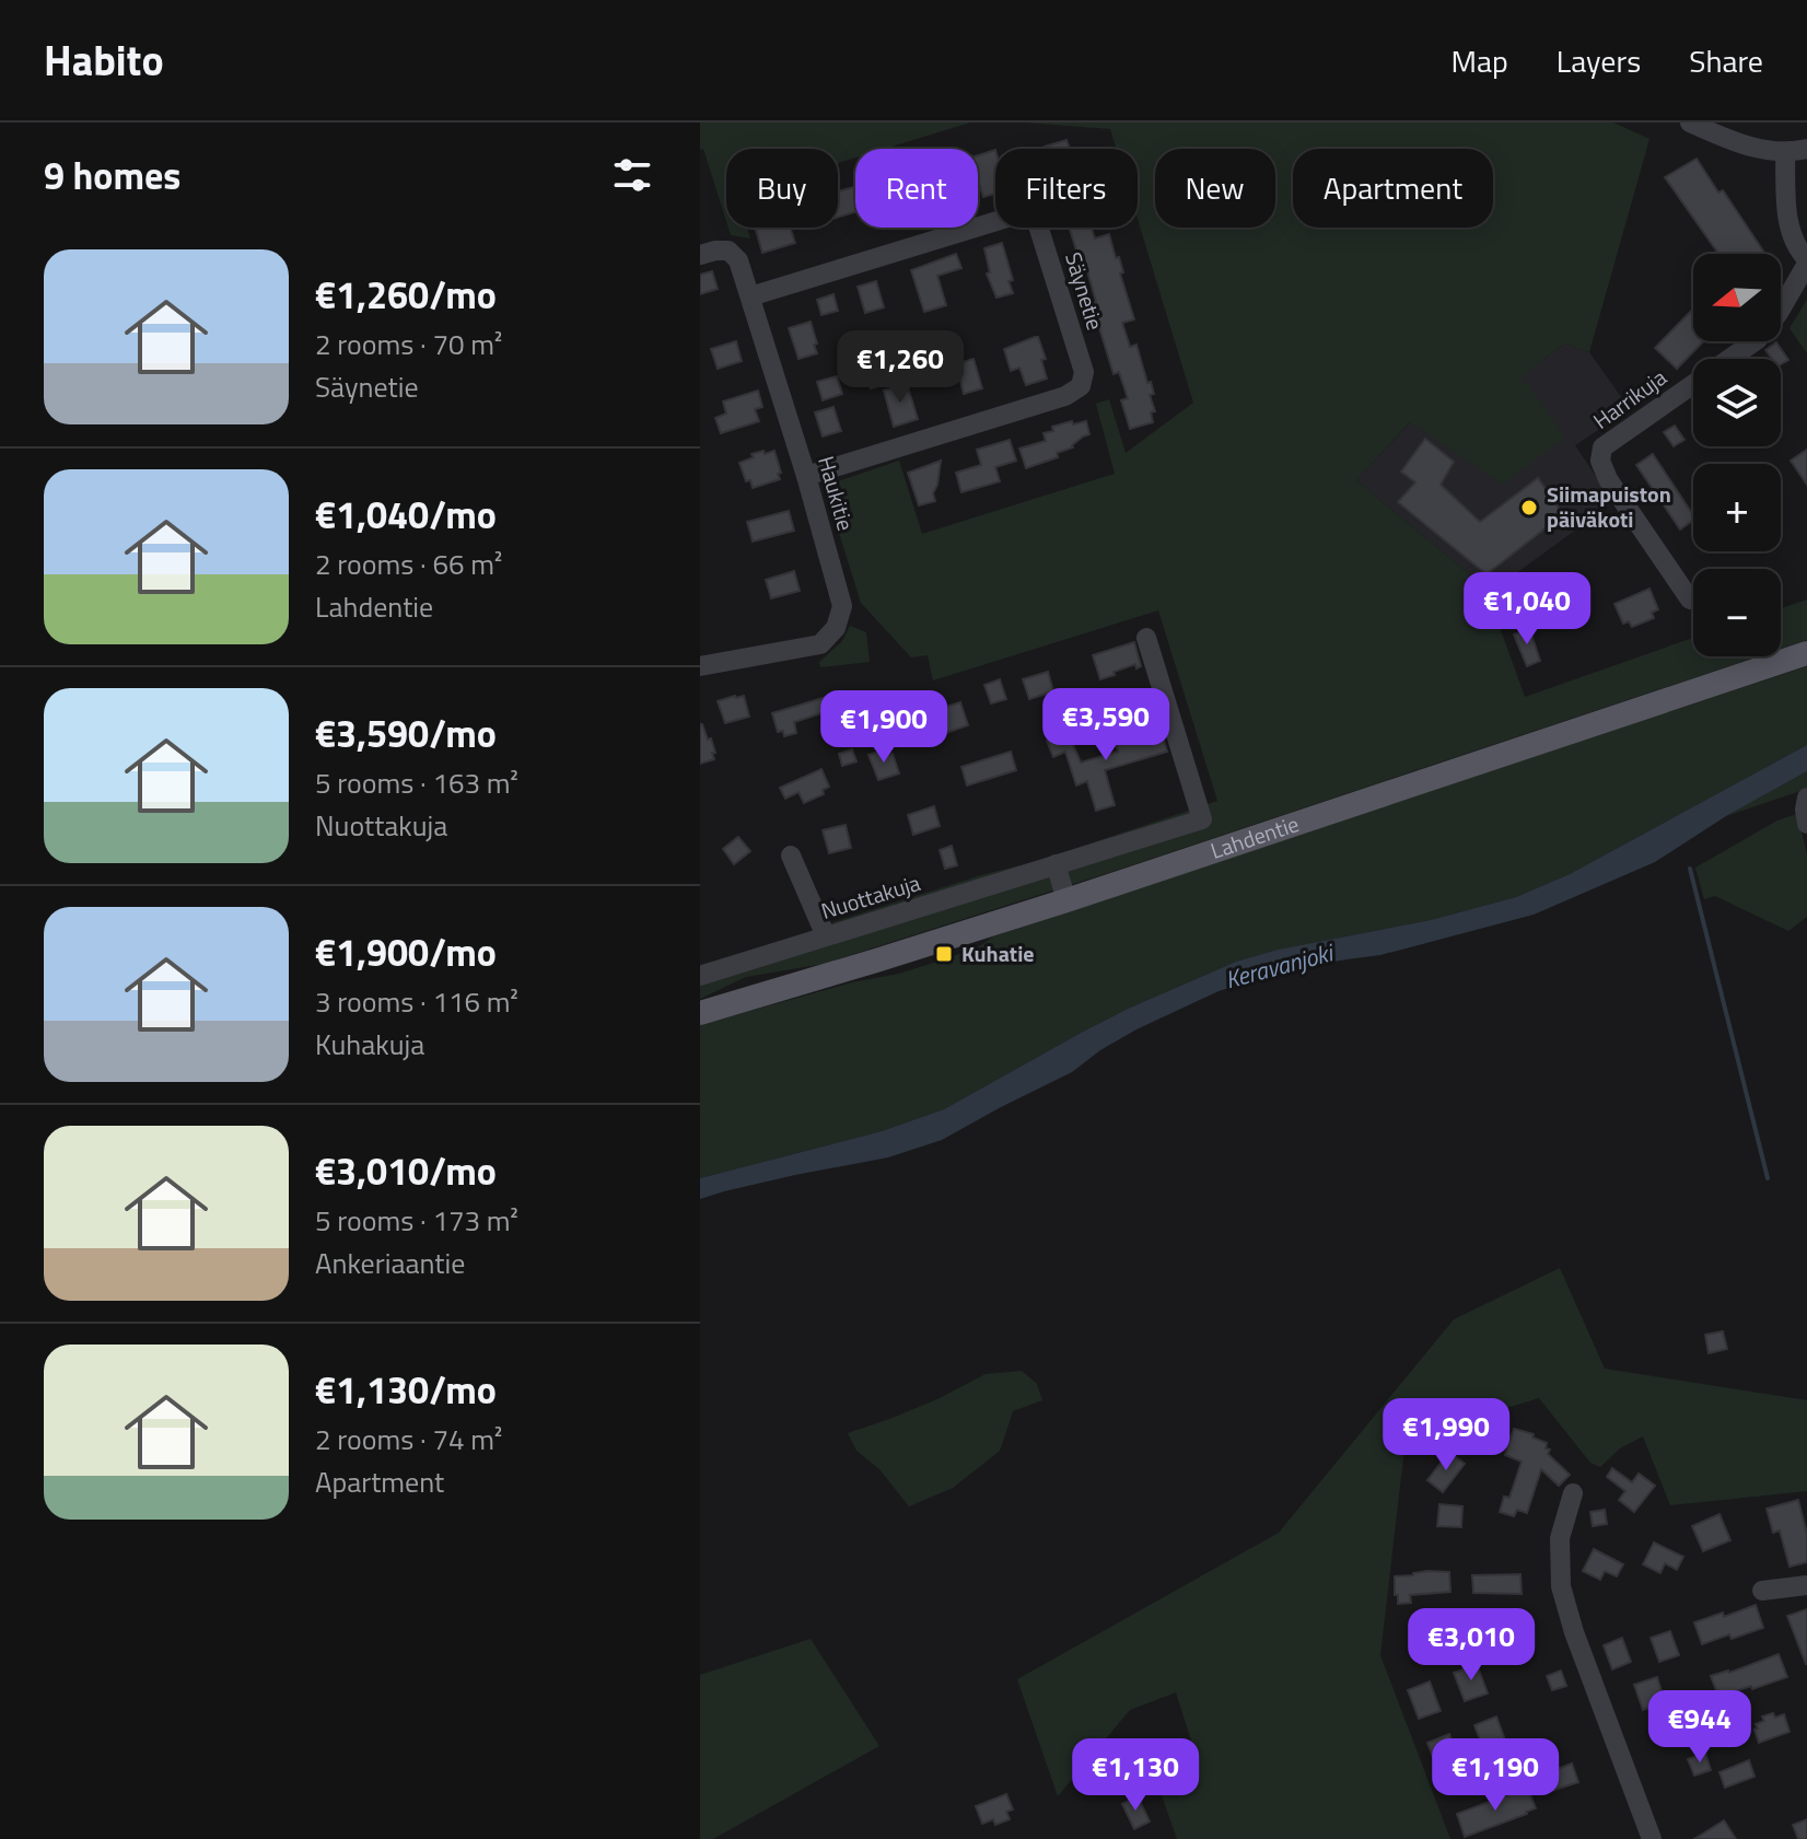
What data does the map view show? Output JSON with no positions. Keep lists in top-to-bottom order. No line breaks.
{"streets":{"main road":["Lahdentie"],"street":["Säynetie","Harrikuja","Haukitie","Nuottakuja"]},"crossings":[["Säynetie","Haukitie"]],"water":["Keravanjoki"],"places":{"other":["Siimapuiston päiväkoti"],"transit":["Kuhatie"]},"north":"left","page":{"header":"Habito","nav":["Map","Layers","Share"],"heading":"9 homes","chip":["Buy","Rent","Filters","New","Apartment"],"list":[{"name":"€1,260/mo","note":"2 rooms · 70 m² · Säynetie"},{"name":"€1,040/mo","note":"2 rooms · 66 m² · Lahdentie"},{"name":"€3,590/mo","note":"5 rooms · 163 m² · Nuottakuja"},{"name":"€1,900/mo","note":"3 rooms · 116 m² · Kuhakuja"},{"name":"€3,010/mo","note":"5 rooms · 173 m² · Ankeriaantie"},{"name":"€1,130/mo","note":"2 rooms · 74 m² · Apartment"}],"map_buttons":["+","−"],"price":["€1,260","€1,040","€3,590","€1,900","€1,990","€3,010","€944","€1,130","€1,190"]}}
